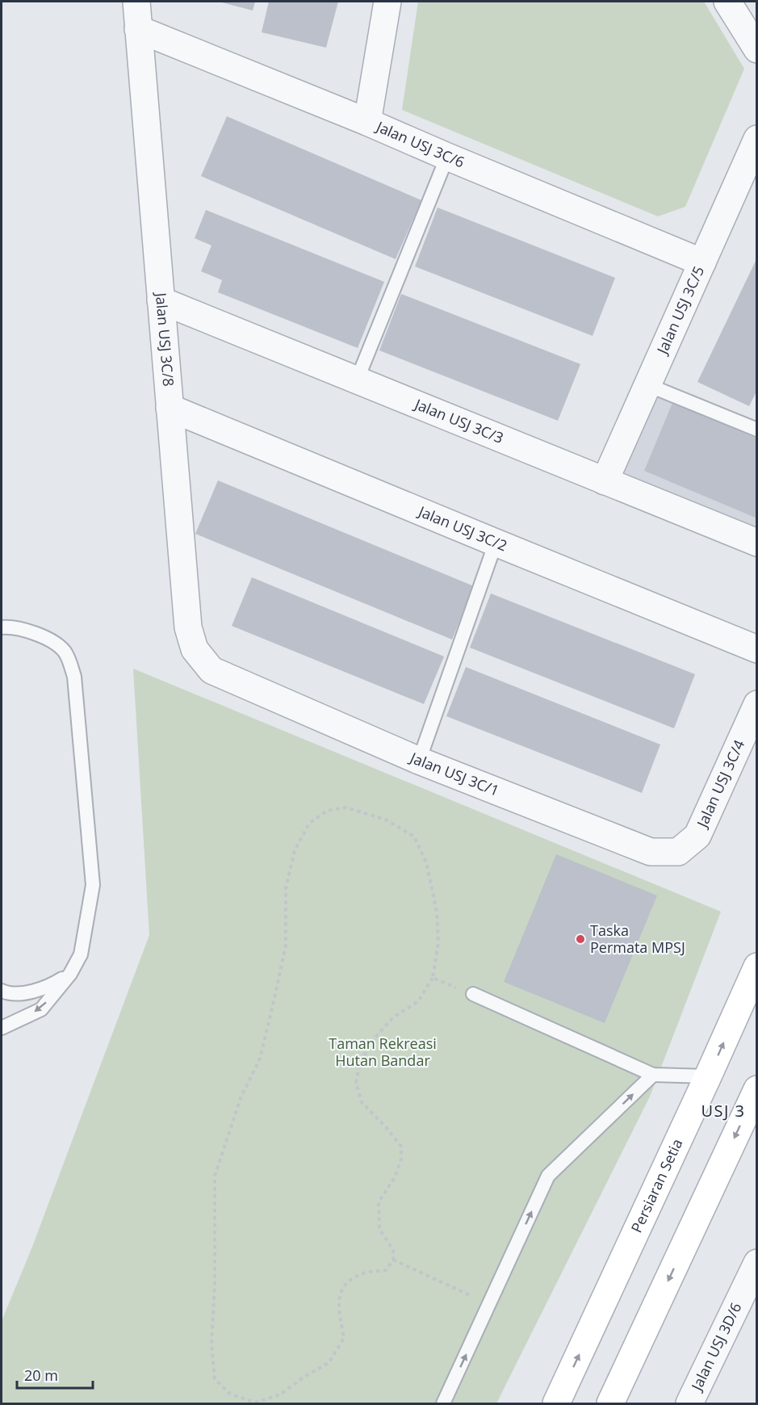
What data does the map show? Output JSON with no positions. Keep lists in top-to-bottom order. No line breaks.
{"streets":{"main road":["Persiaran Setia"],"street":["Jalan USJ 3C/6","Jalan USJ 3C/5","Jalan USJ 3C/8","Jalan USJ 3C/3","Jalan USJ 3C/2","Jalan USJ 3C/1","Jalan USJ 3C/4","Jalan USJ 3D/6"]},"crossings":[["Jalan USJ 3C/6","Jalan USJ 3C/5"],["Jalan USJ 3C/6","Jalan USJ 3C/8"],["Jalan USJ 3C/5","Jalan USJ 3C/3"],["Jalan USJ 3C/8","Jalan USJ 3C/3"],["Jalan USJ 3C/8","Jalan USJ 3C/2"],["Jalan USJ 3C/8","Jalan USJ 3C/1"],["Jalan USJ 3C/1","Jalan USJ 3C/4"]],"districts":["USJ 3"],"parks":["Taman Rekreasi Hutan Bandar"],"places":["Taska Permata MPSJ"],"scale_bar":"20 m"}
